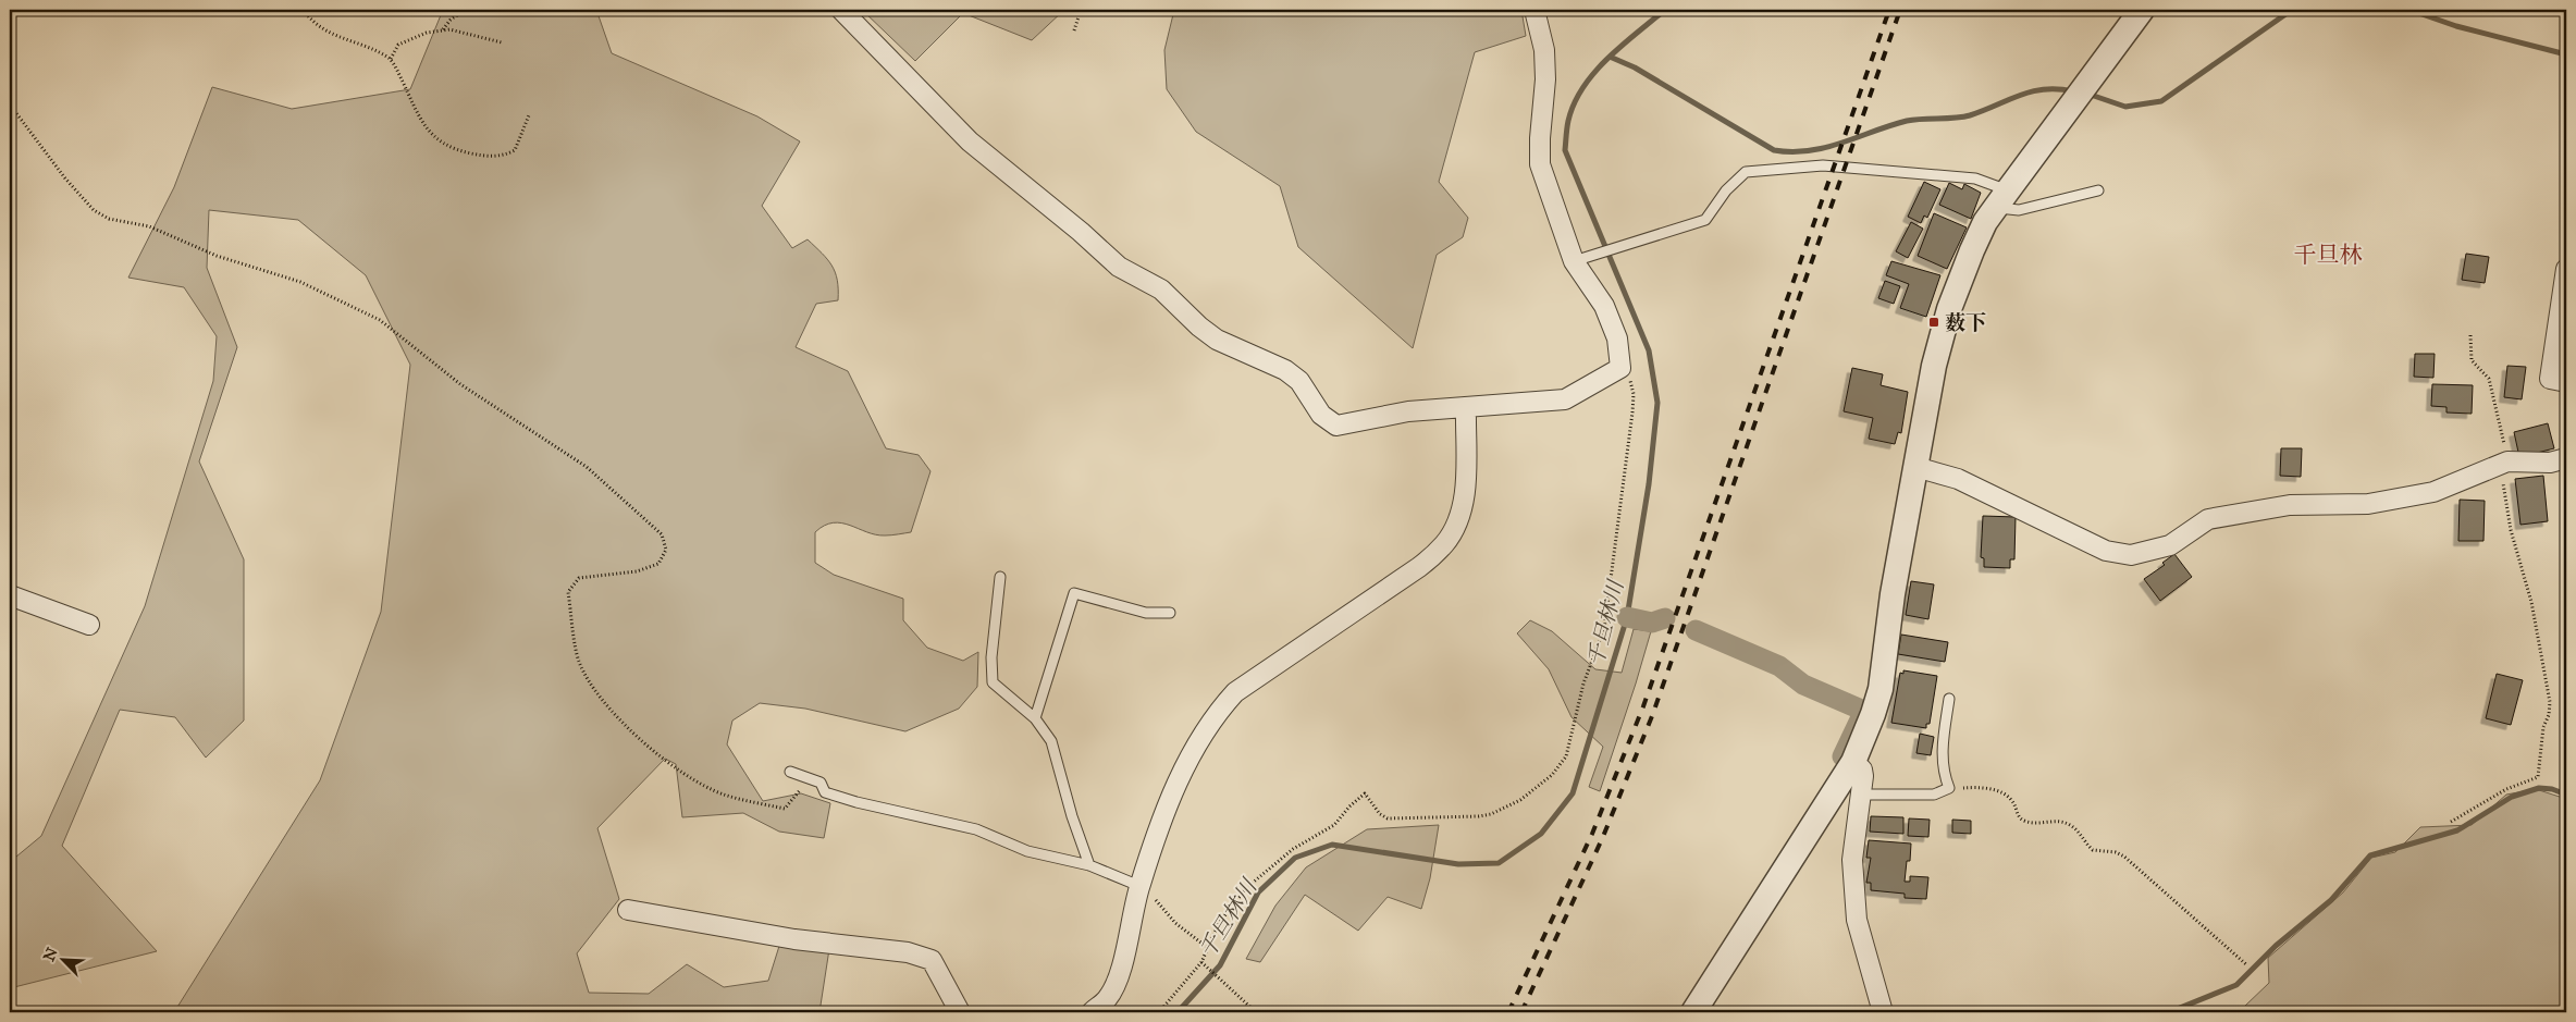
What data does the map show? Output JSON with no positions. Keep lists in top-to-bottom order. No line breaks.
{"districts":["千旦林"],"water":["千旦林川"],"places":{"transit":["薮下"]},"north":"top left"}
